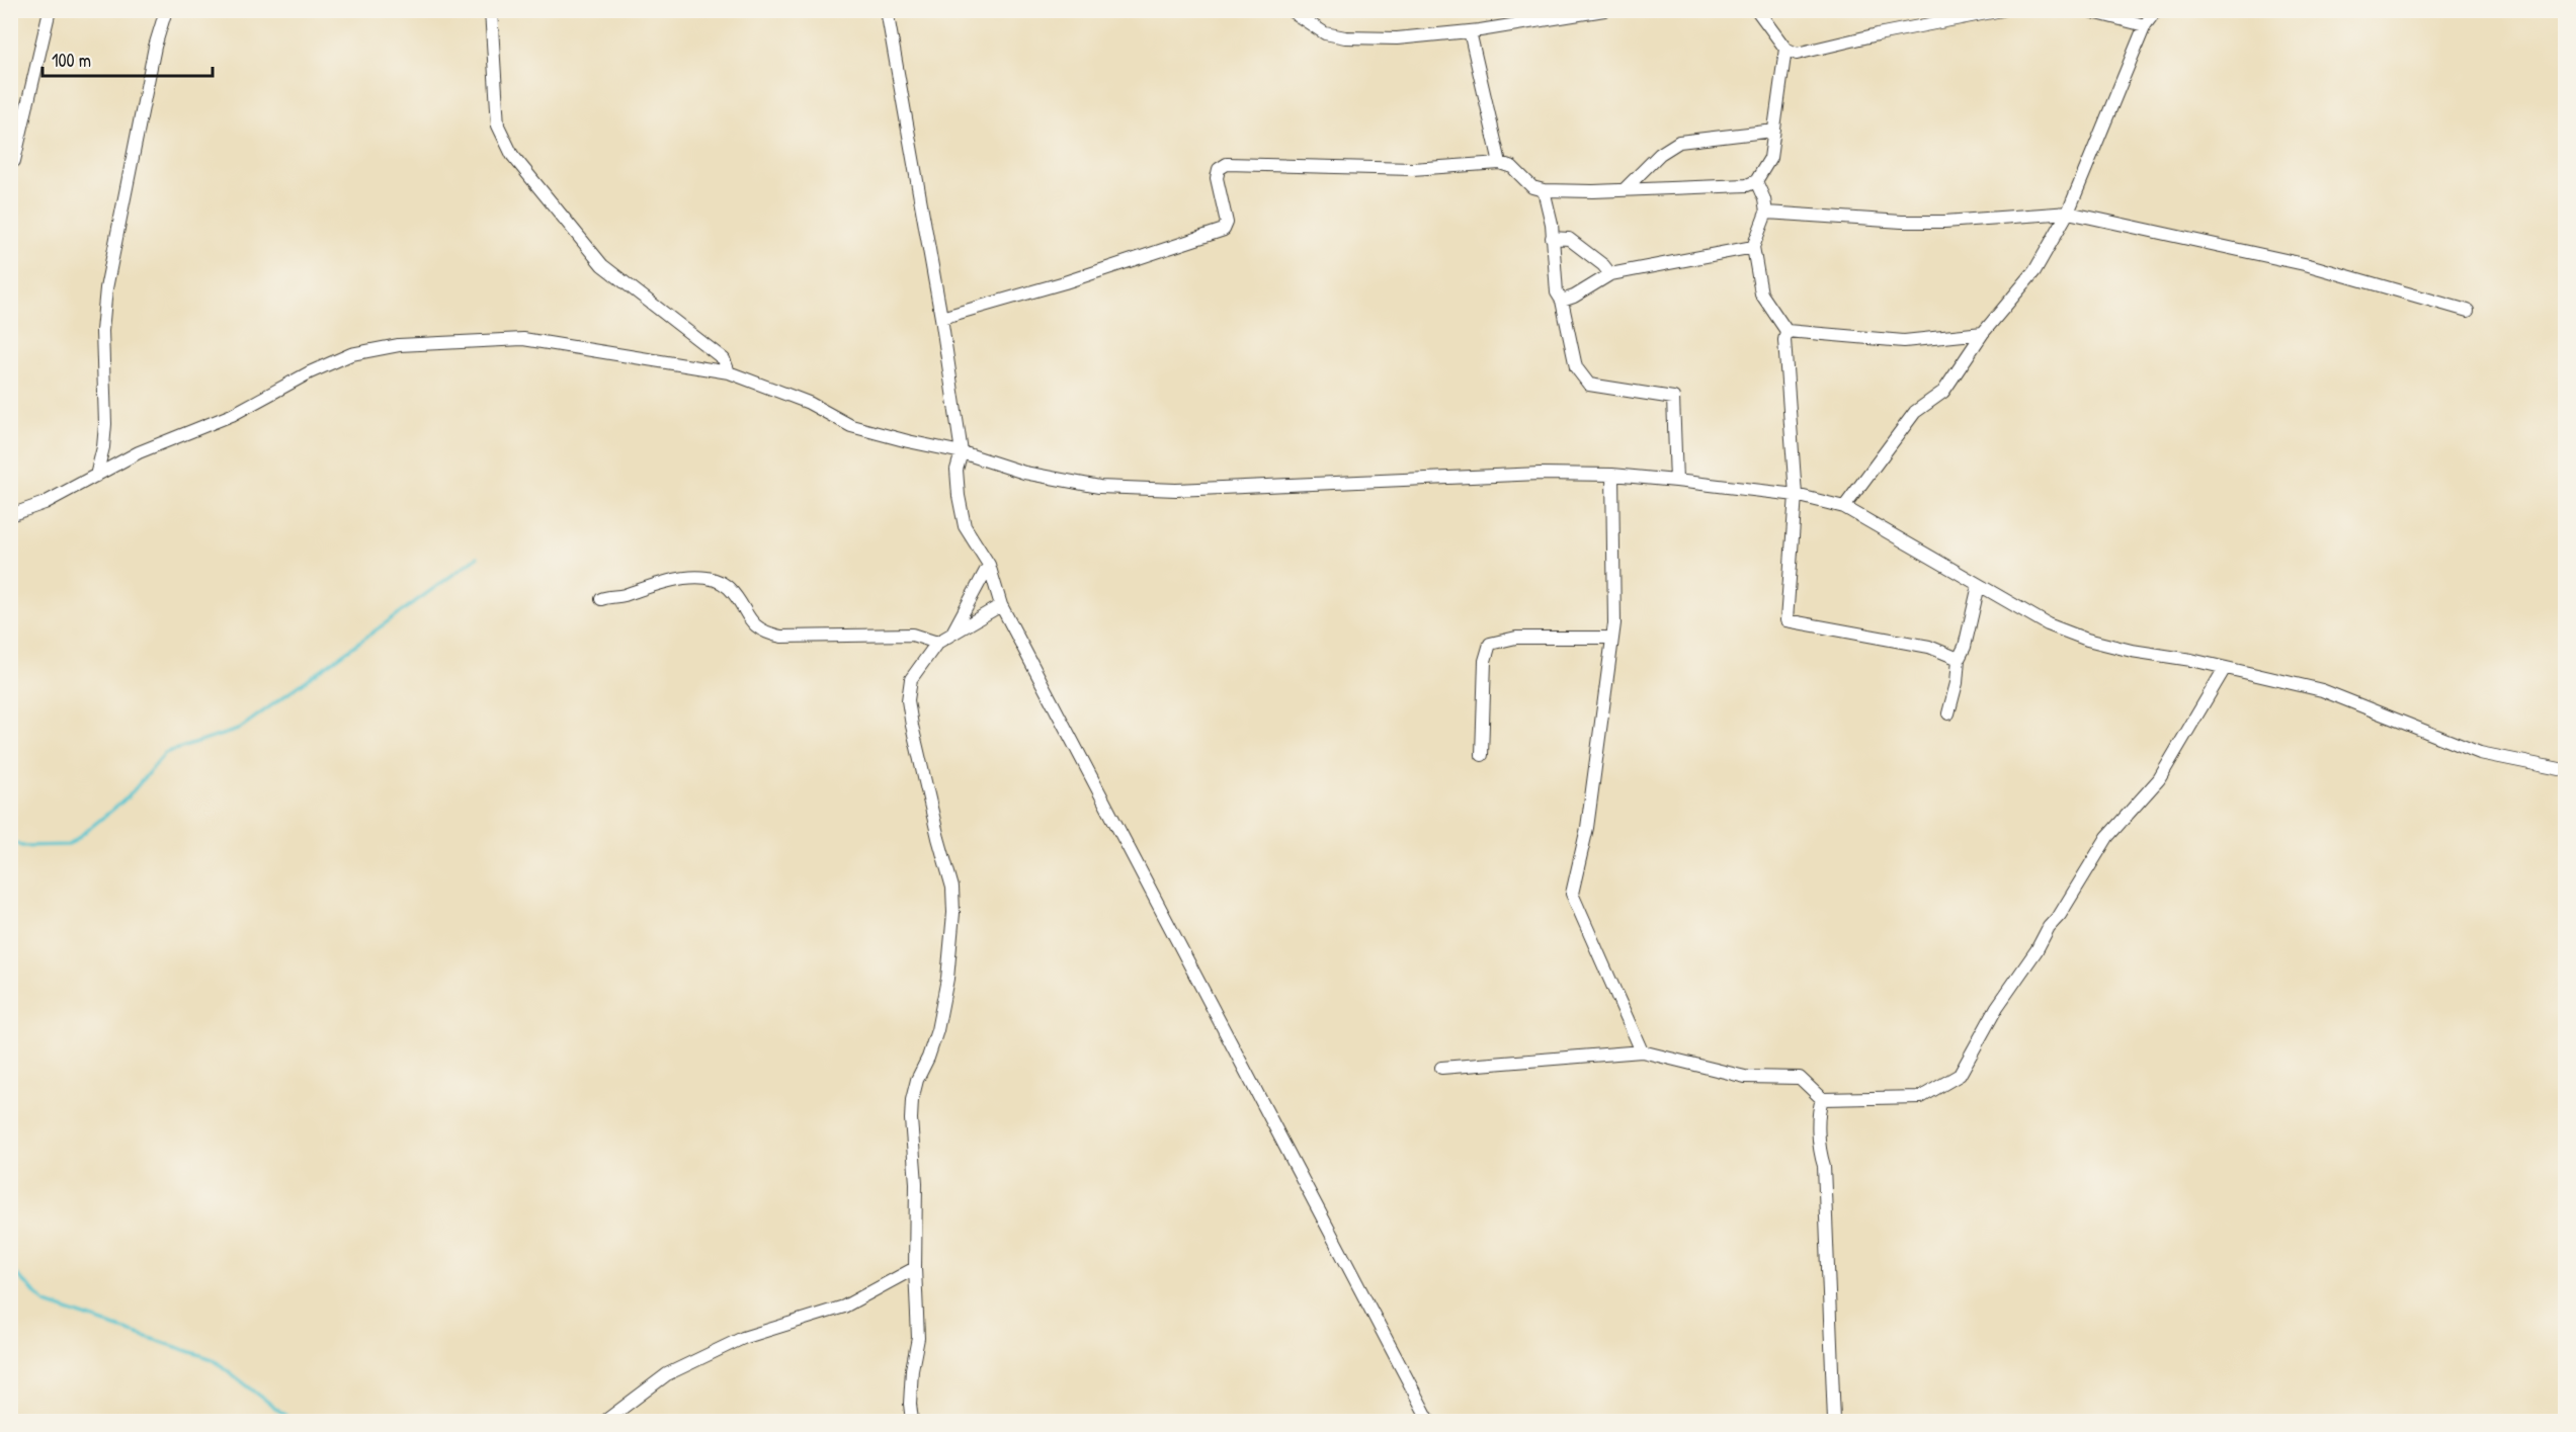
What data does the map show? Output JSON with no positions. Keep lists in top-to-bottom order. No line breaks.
{"scale_bar":"100 m"}
